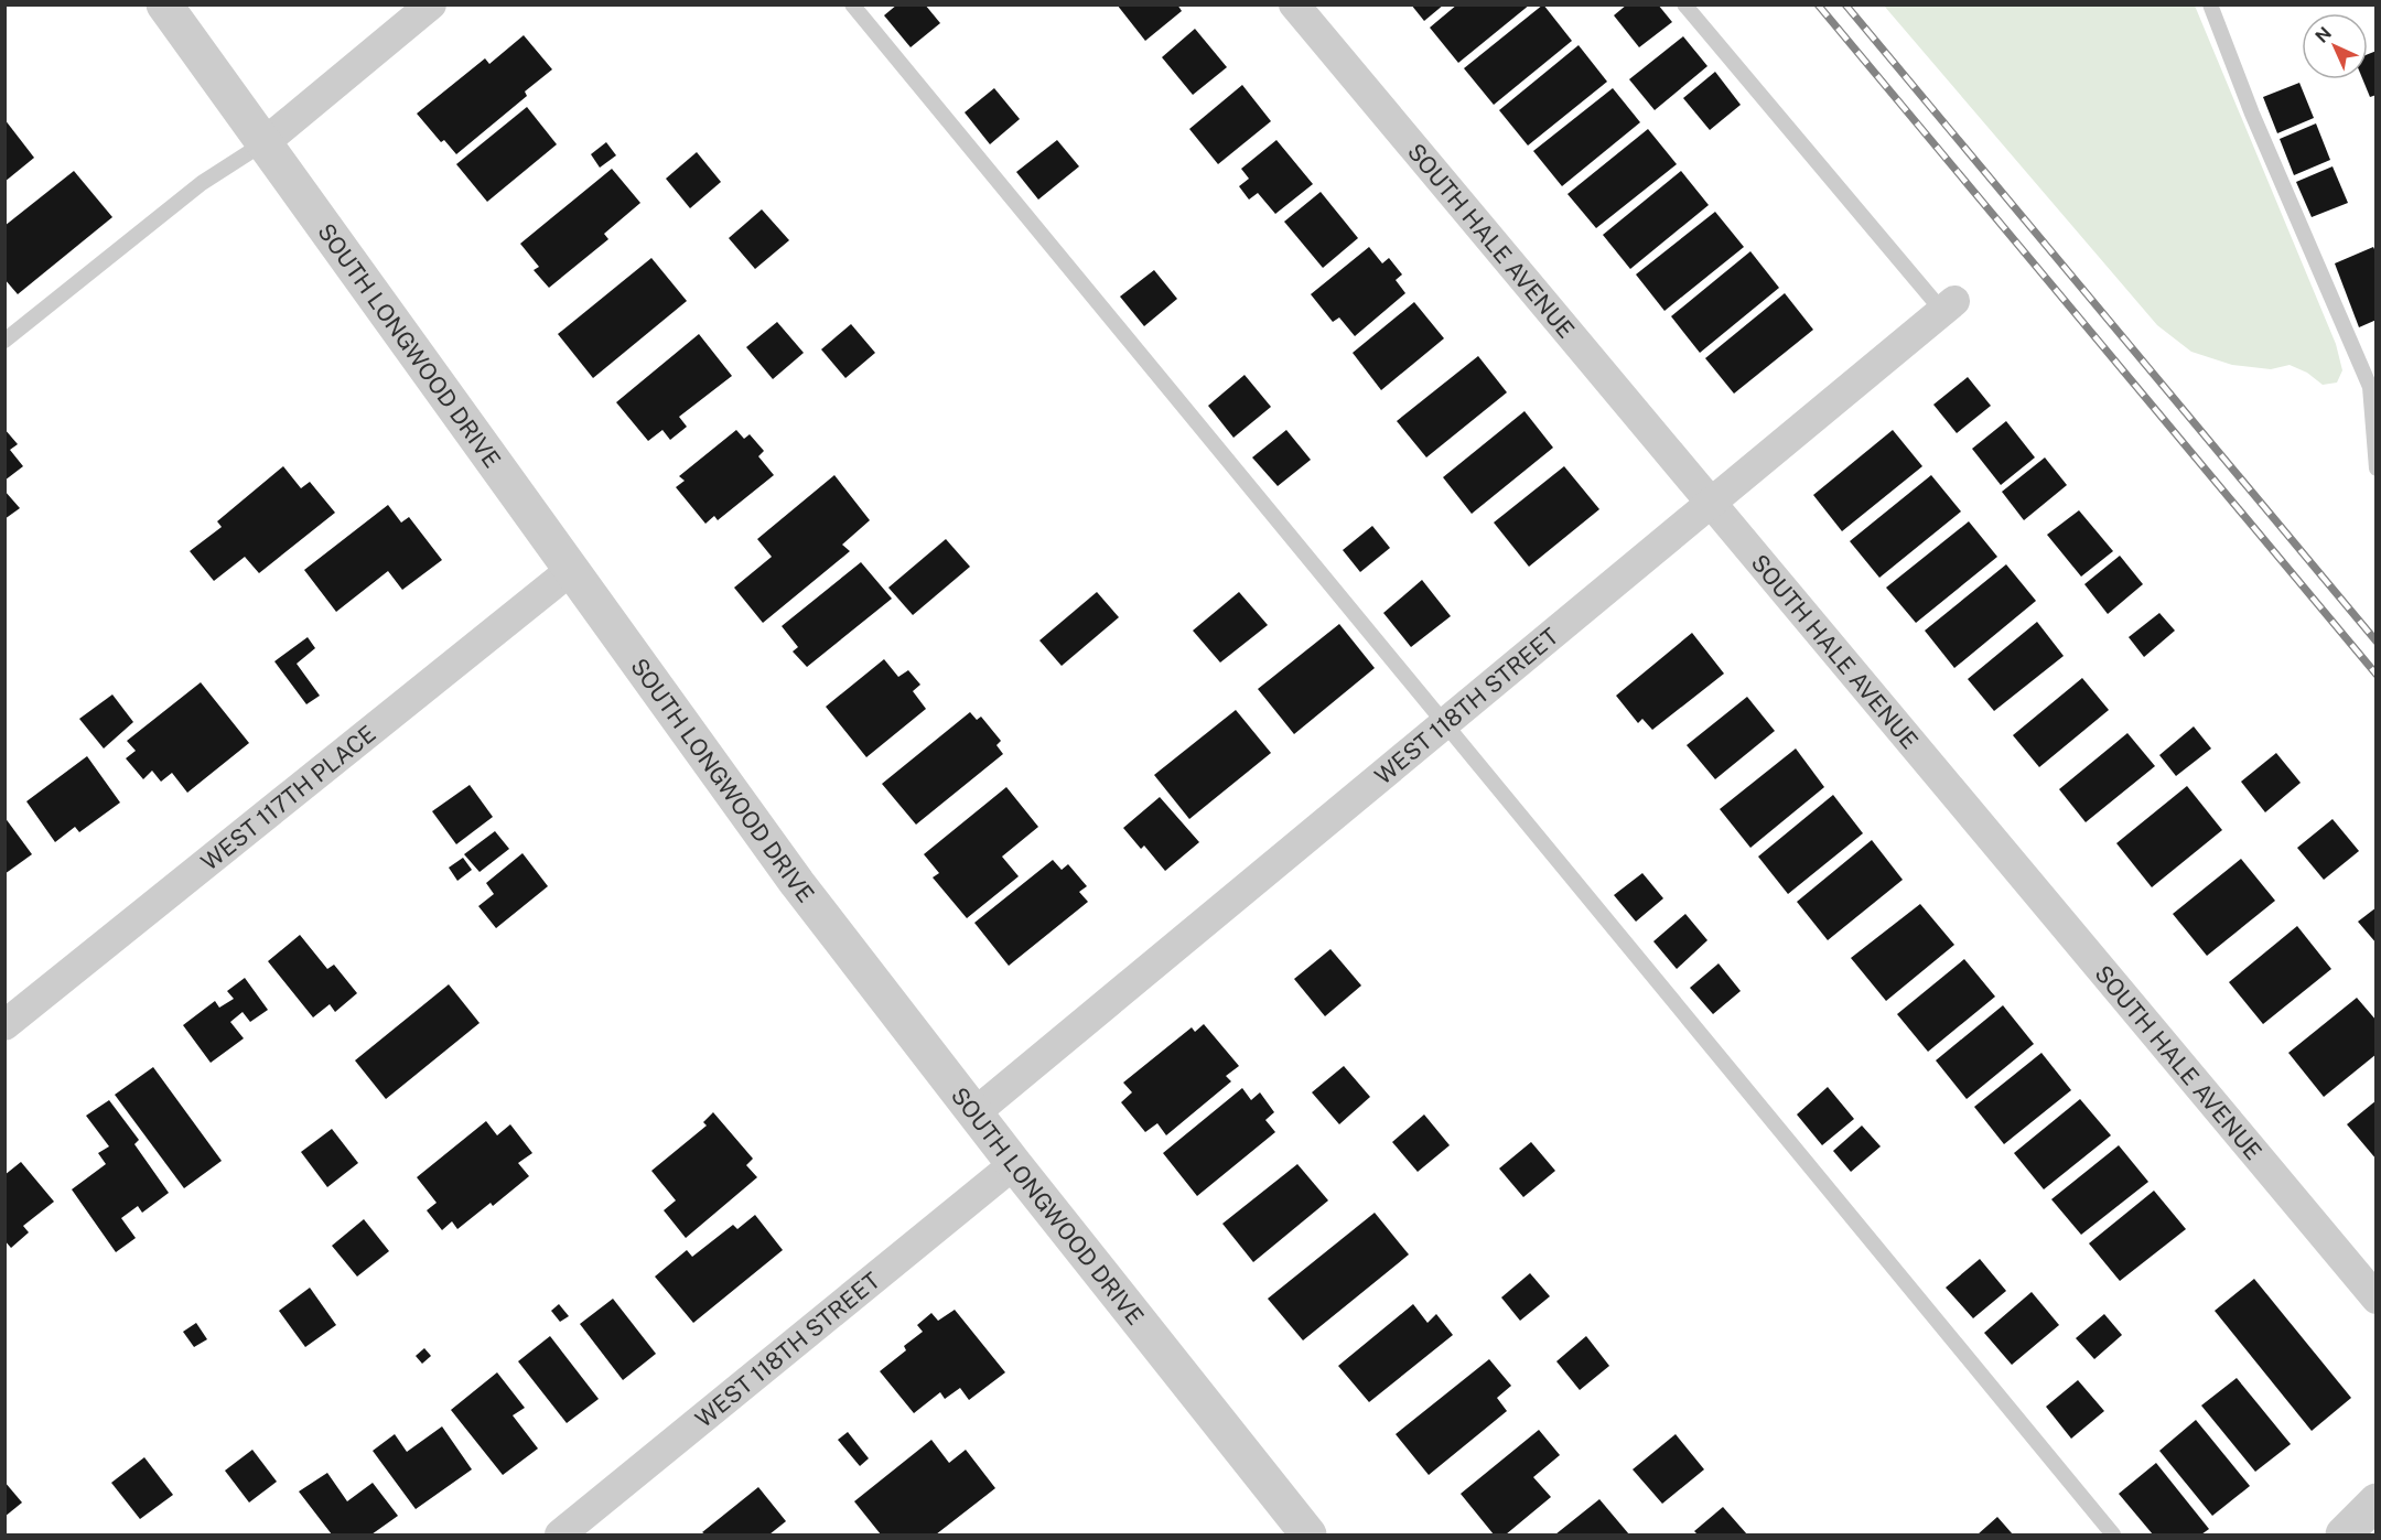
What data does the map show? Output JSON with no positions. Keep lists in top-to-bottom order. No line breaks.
{"streets":{"street":["SOUTH HALE AVENUE","SOUTH LONGWOOD DRIVE","WEST 118TH STREET","WEST 117TH PLACE"]},"crossings":[["SOUTH HALE AVENUE","WEST 118TH STREET"],["SOUTH LONGWOOD DRIVE","WEST 118TH STREET"],["SOUTH LONGWOOD DRIVE","WEST 117TH PLACE"]],"north":"top left"}
